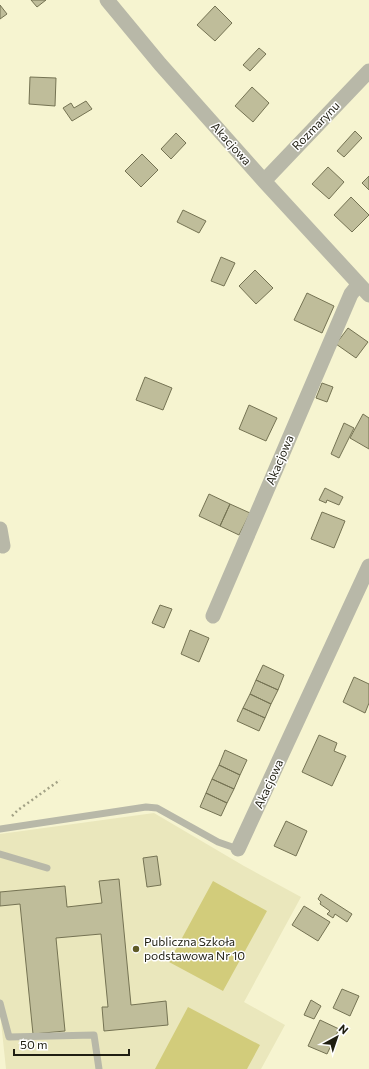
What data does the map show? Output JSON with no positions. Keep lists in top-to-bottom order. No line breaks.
{"streets":{"street":["Rozmarynu","Akacjowa"]},"crossings":[["Rozmarynu","Akacjowa"]],"places":["Publiczna Szkoła podstawowa Nr 10"],"scale_bar":"50 m","north":"top right"}
